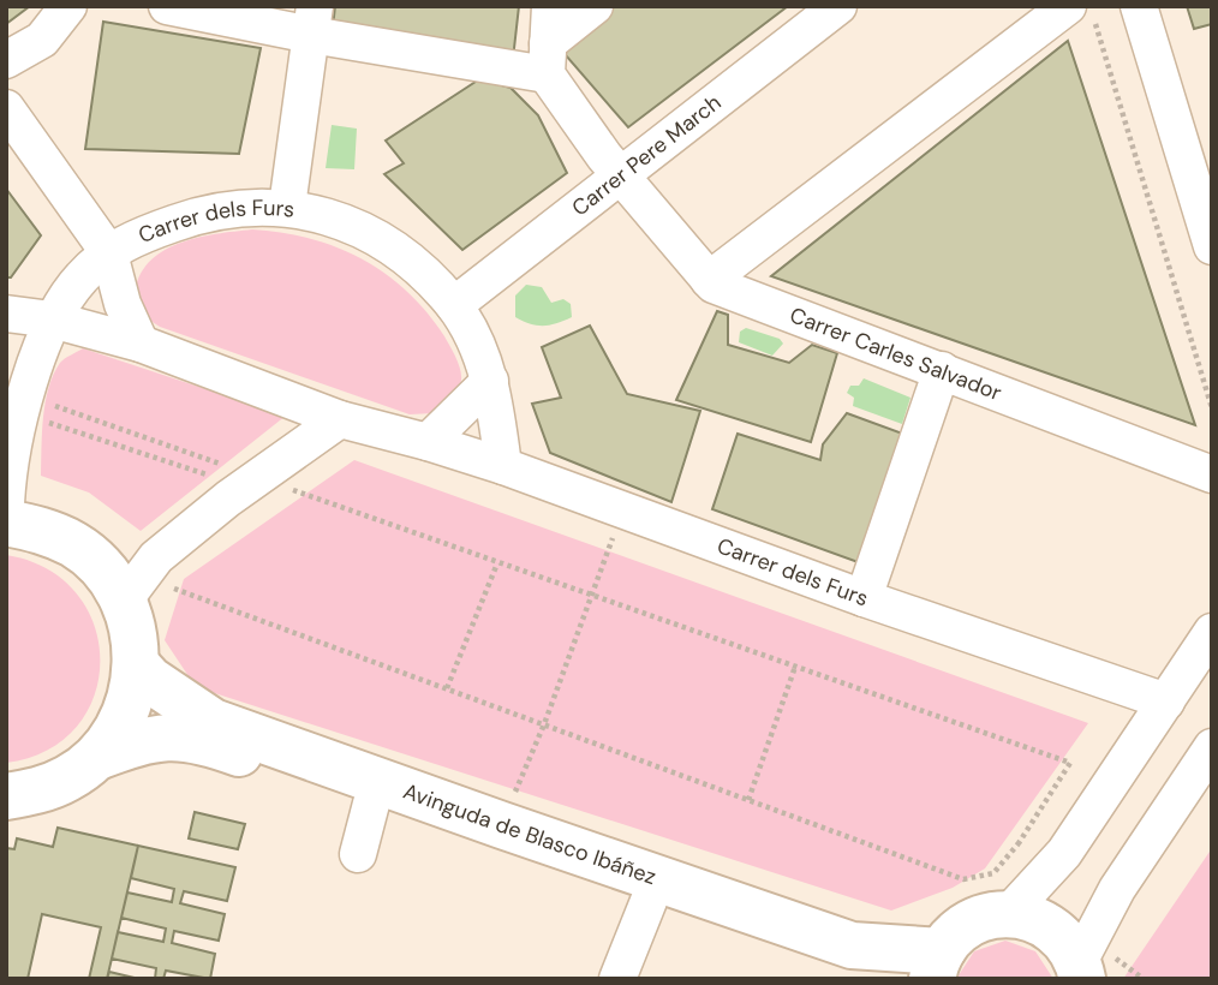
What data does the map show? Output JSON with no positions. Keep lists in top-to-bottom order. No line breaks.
{"streets":{"main road":["Avinguda de Blasco Ibáñez"],"street":["Carrer Pere March","Carrer dels Furs","Carrer Carles Salvador"]},"crossings":[["Carrer Pere March","Carrer dels Furs"],["Carrer Pere March","Carrer Carles Salvador"]]}
